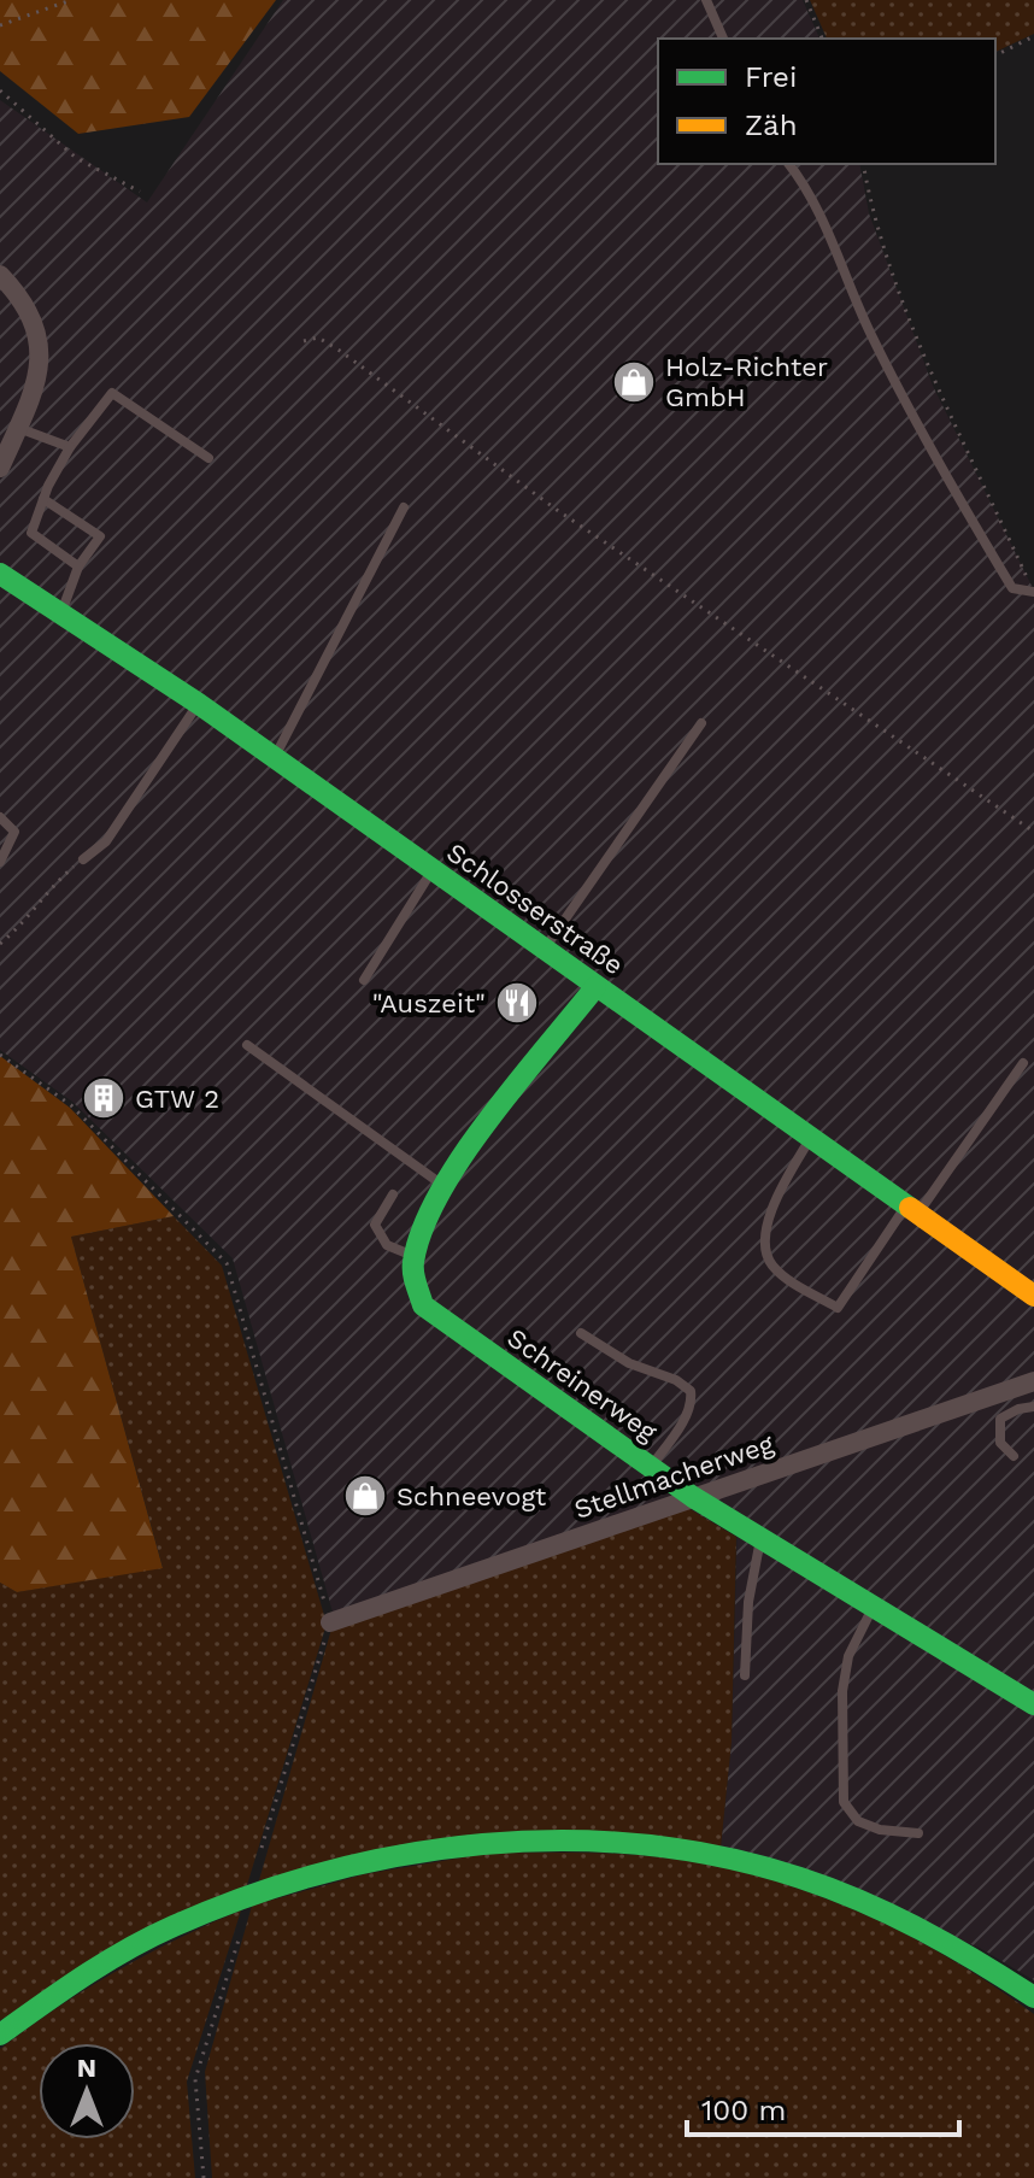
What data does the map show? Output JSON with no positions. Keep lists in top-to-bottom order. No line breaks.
{"streets":{"street":["Schlosserstraße","Schreinerweg","Stellmacherweg"]},"crossings":[["Schreinerweg","Stellmacherweg"]],"places":{"shop":["Holz-Richter GmbH","Schneevogt"],"restaurant":["\"Auszeit\""],"building":["GTW 2"]},"legend":["Frei","Zäh"],"scale_bar":"100 m","north":"top"}
